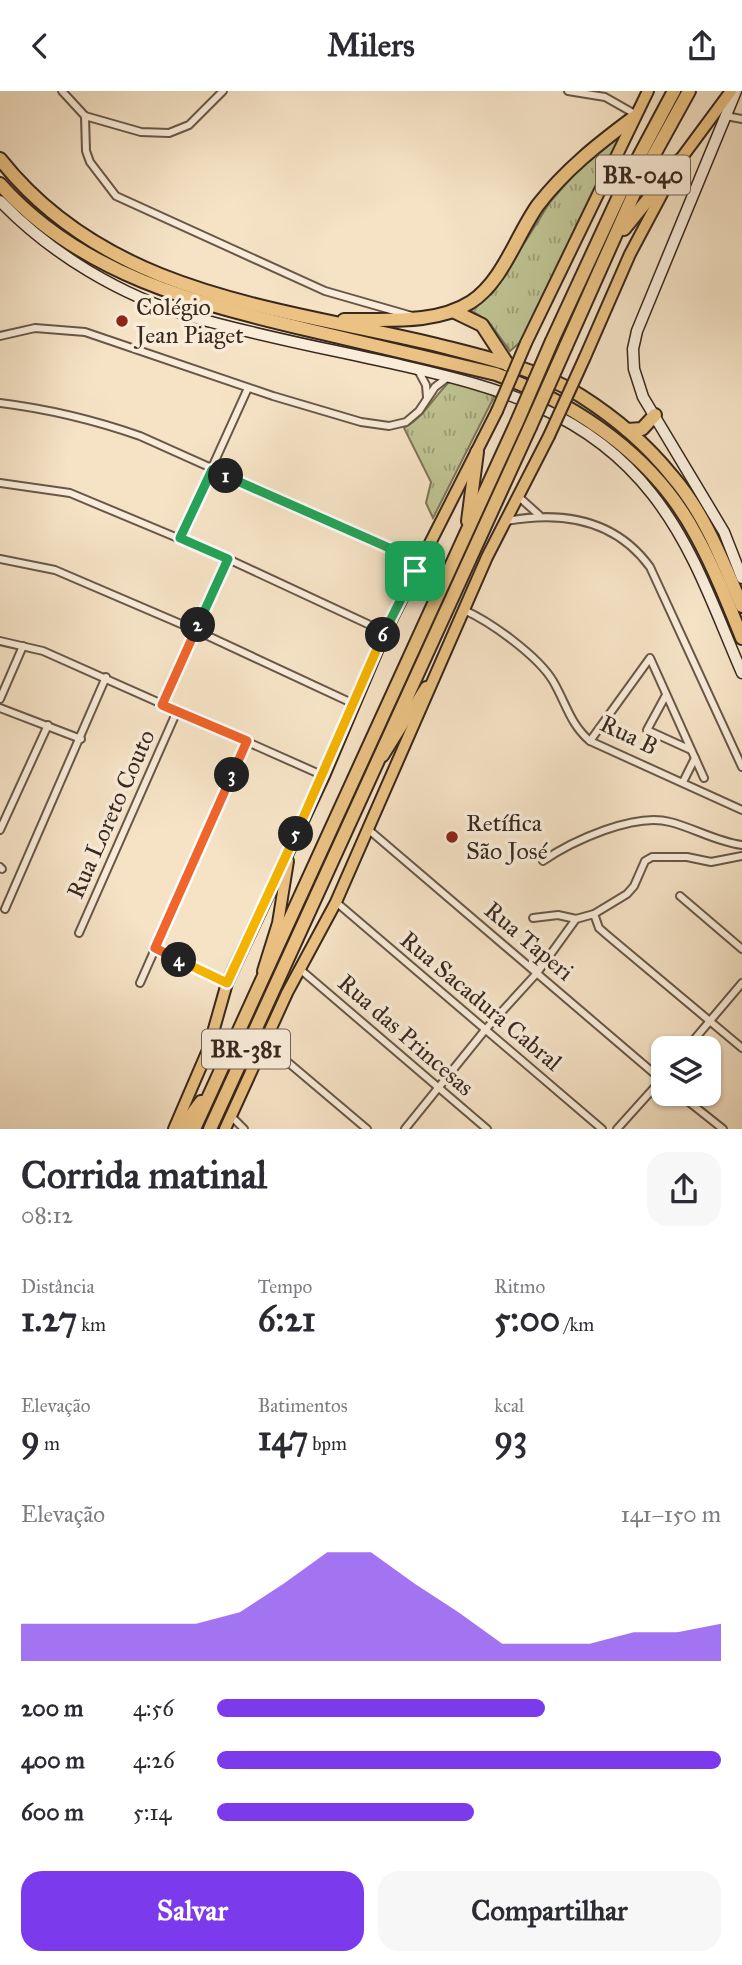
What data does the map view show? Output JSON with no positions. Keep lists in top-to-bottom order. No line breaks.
{"streets":{"highway":["BR-040","BR-381"],"street":["Rua B","Rua Loreto Couto","Rua Taperi","Rua Sacadura Cabral","Rua das Princesas"]},"crossings":[["BR-040","BR-381"]],"places":["Colégio Jean Piaget","Retífica São José"],"page":{"header":"Milers","pins":["1","2","6","3","5","4"],"heading":["Corrida matinal","08:12"],"stats":[["Distância","1.27 km"],["Tempo","6:21"],["Ritmo","5:00 /km"],["Elevação","9 m"],["Batimentos","147 bpm"],["kcal","93"]],"chart":["Elevação","141–150 m"],"list":[{"name":"200 m","note":"4:56"},{"name":"400 m","note":"4:26"},{"name":"600 m","note":"5:14"}],"buttons":["Salvar","Compartilhar"]}}
